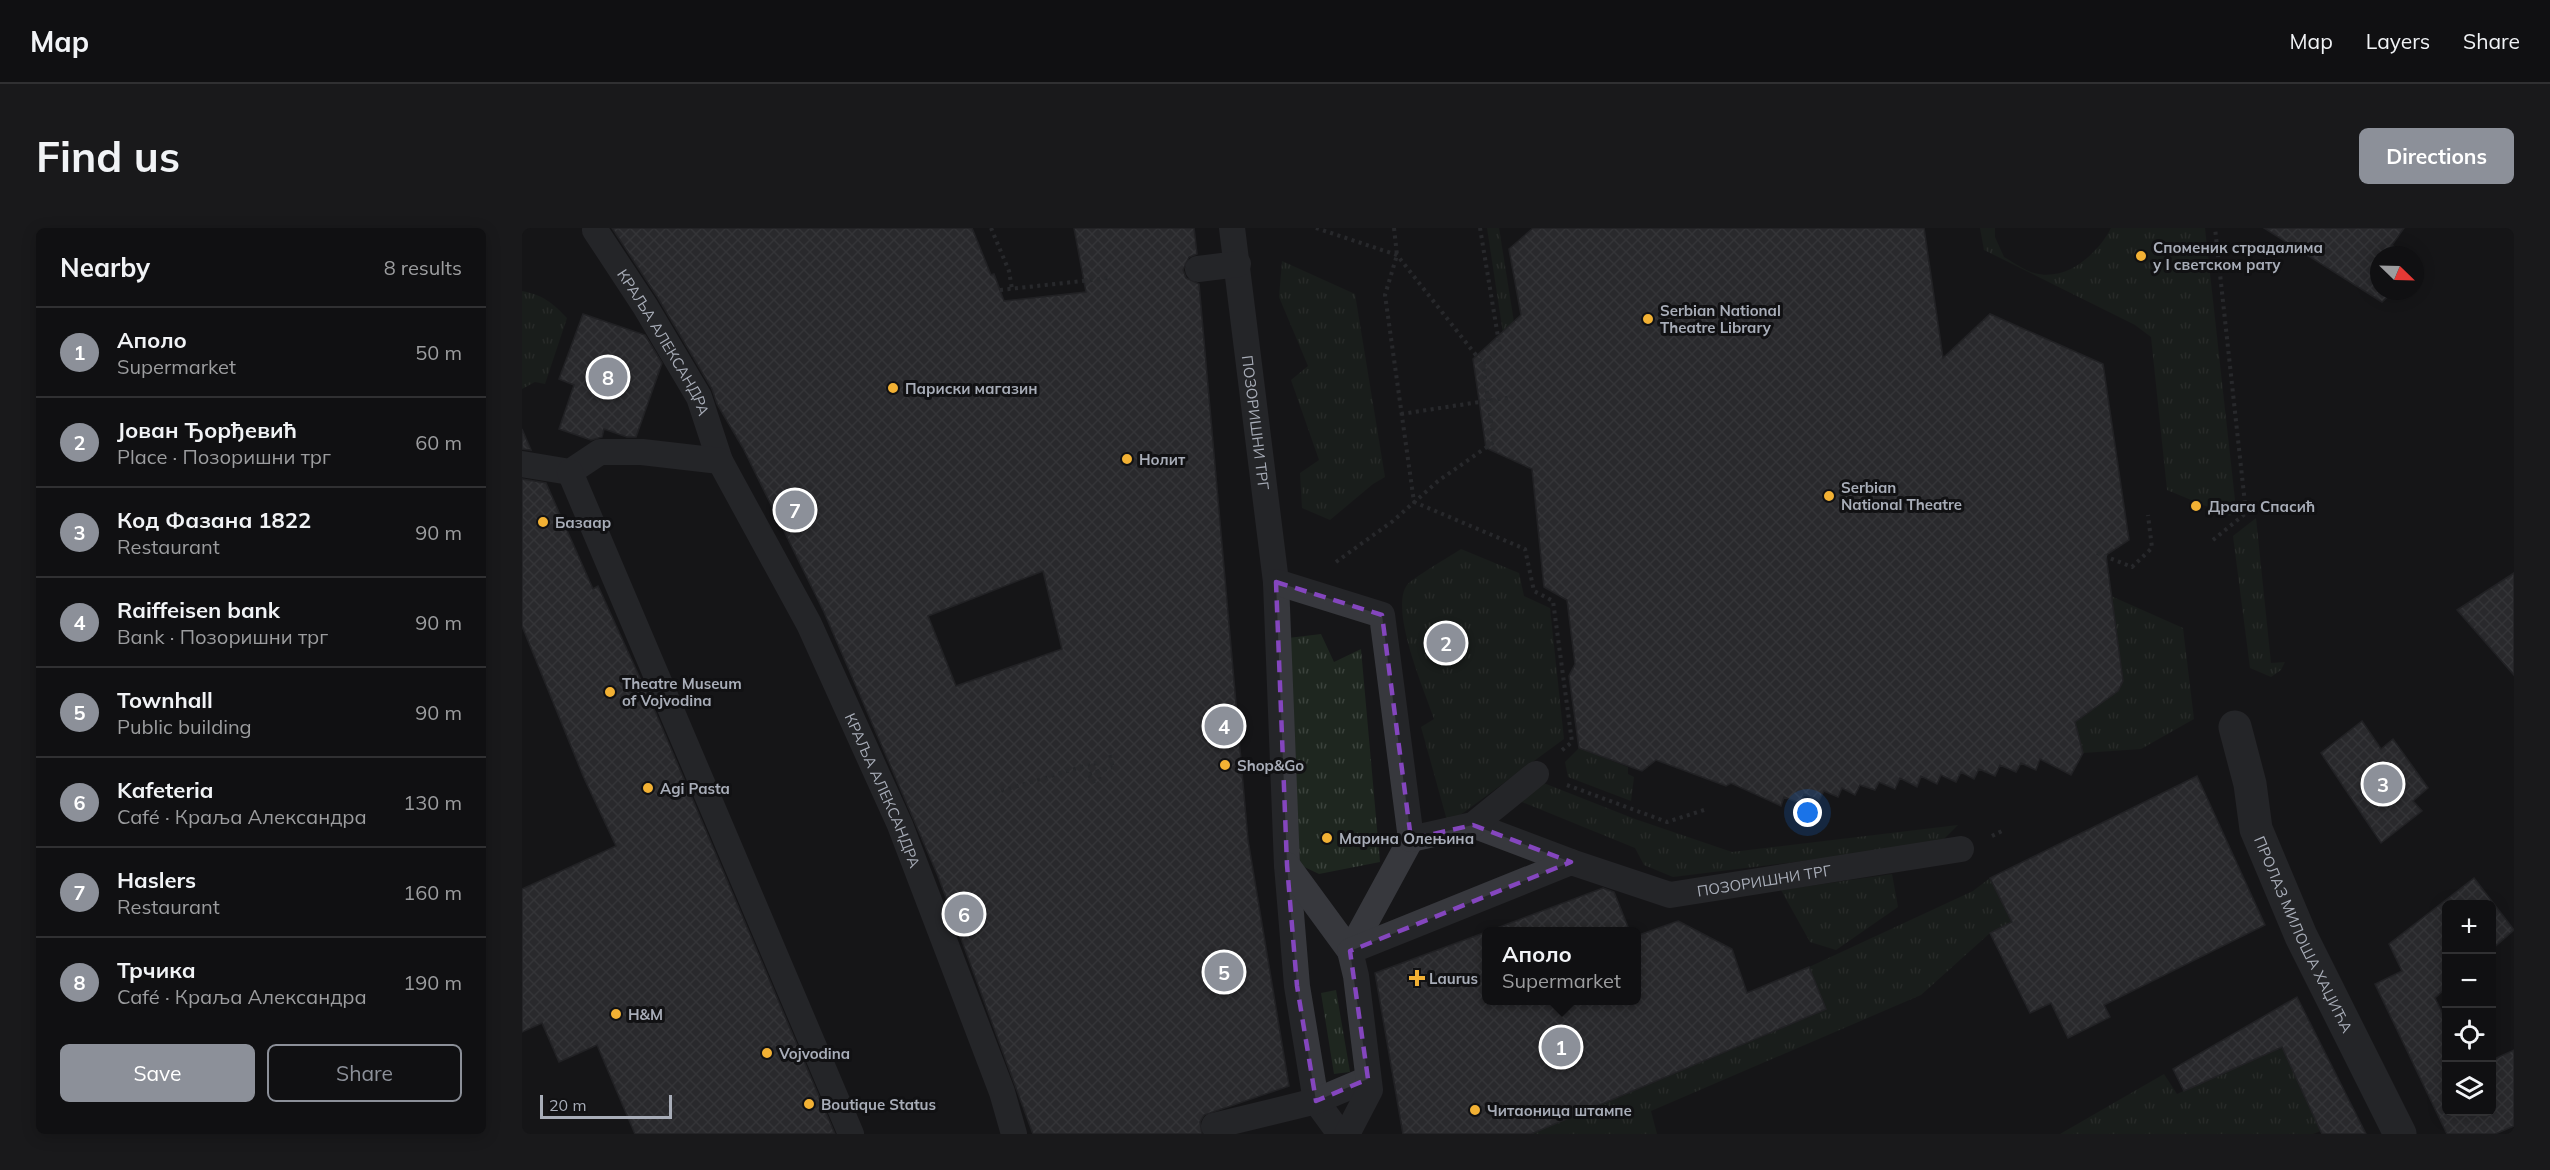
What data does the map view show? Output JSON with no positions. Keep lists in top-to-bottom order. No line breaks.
{"streets":{"street":["КРАЉА АЛЕКСАНДРА","ПОЗОРИШНИ ТРГ","ПРОЛАЗ МИЛОША ХАЏИЋА"]},"places":{"other":["Споменик страдалима у I светском рату","Serbian National Theatre Library","Париски магазин","Нолит","Serbian National Theatre","Драга Спасић","Базаар","Theatre Museum of Vojvodina","Shop&Go","Agi Pasta","Марина Олењина","H&M","Vojvodina","Boutique Status","Читаоница штампе"],"health":["Laurus"]},"scale_bar":"20 m","north":"bottom right","page":{"header":"Map","nav":["Map","Layers","Share"],"buttons":["Directions",["Save","Share"]],"title":"Find us","heading":["Nearby","8 results"],"list":[{"mark":"1","name":"Аполо","note":"Supermarket","value":"50 m"},{"mark":"2","name":"Јован Ђорђевић","note":"Place · Позоришни трг","value":"60 m"},{"mark":"3","name":"Код Фазана 1822","note":"Restaurant","value":"90 m"},{"mark":"4","name":"Raiffeisen bank","note":"Bank · Позоришни трг","value":"90 m"},{"mark":"5","name":"Townhall","note":"Public building","value":"90 m"},{"mark":"6","name":"Kafeteria","note":"Café · Краља Александра","value":"130 m"},{"mark":"7","name":"Haslers","note":"Restaurant","value":"160 m"},{"mark":"8","name":"Трчика","note":"Café · Краља Александра","value":"190 m"}],"pins":["8","7","2","4","3","6","5","1"],"map_buttons":["+","−"],"popup":["Аполо","Supermarket"],"scale":"20 m"}}
